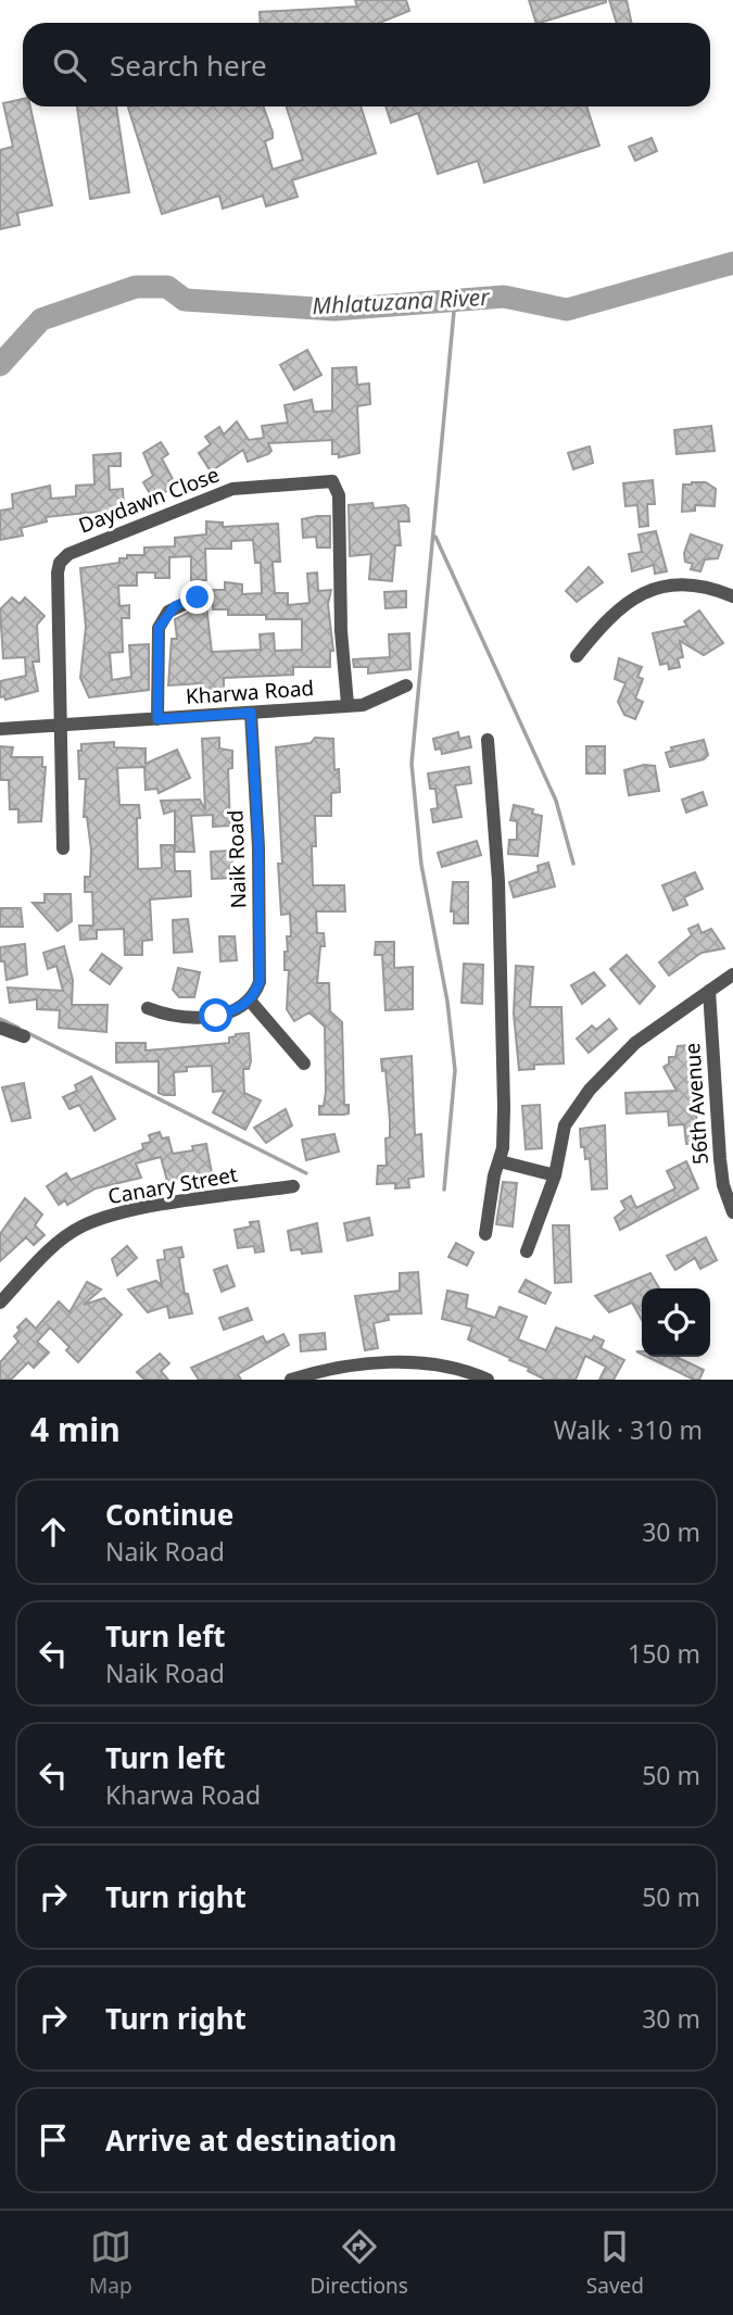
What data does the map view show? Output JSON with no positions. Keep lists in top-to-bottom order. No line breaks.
{"streets":{"street":["Daydawn Close","Kharwa Road","Naik Road","56th Avenue","Canary Street"]},"crossings":[["Daydawn Close","Kharwa Road"],["Kharwa Road","Naik Road"]],"water":["Mhlatuzana River"],"page":{"search":"Search here","heading":["4 min","Walk · 310 m"],"list":[["Continue","Naik Road","30 m"],["Turn left","Naik Road","150 m"],["Turn left","Kharwa Road","50 m"],["Turn right","50 m"],["Turn right","30 m"],"Arrive at destination"],"nav":["Map","Directions","Saved"]}}
